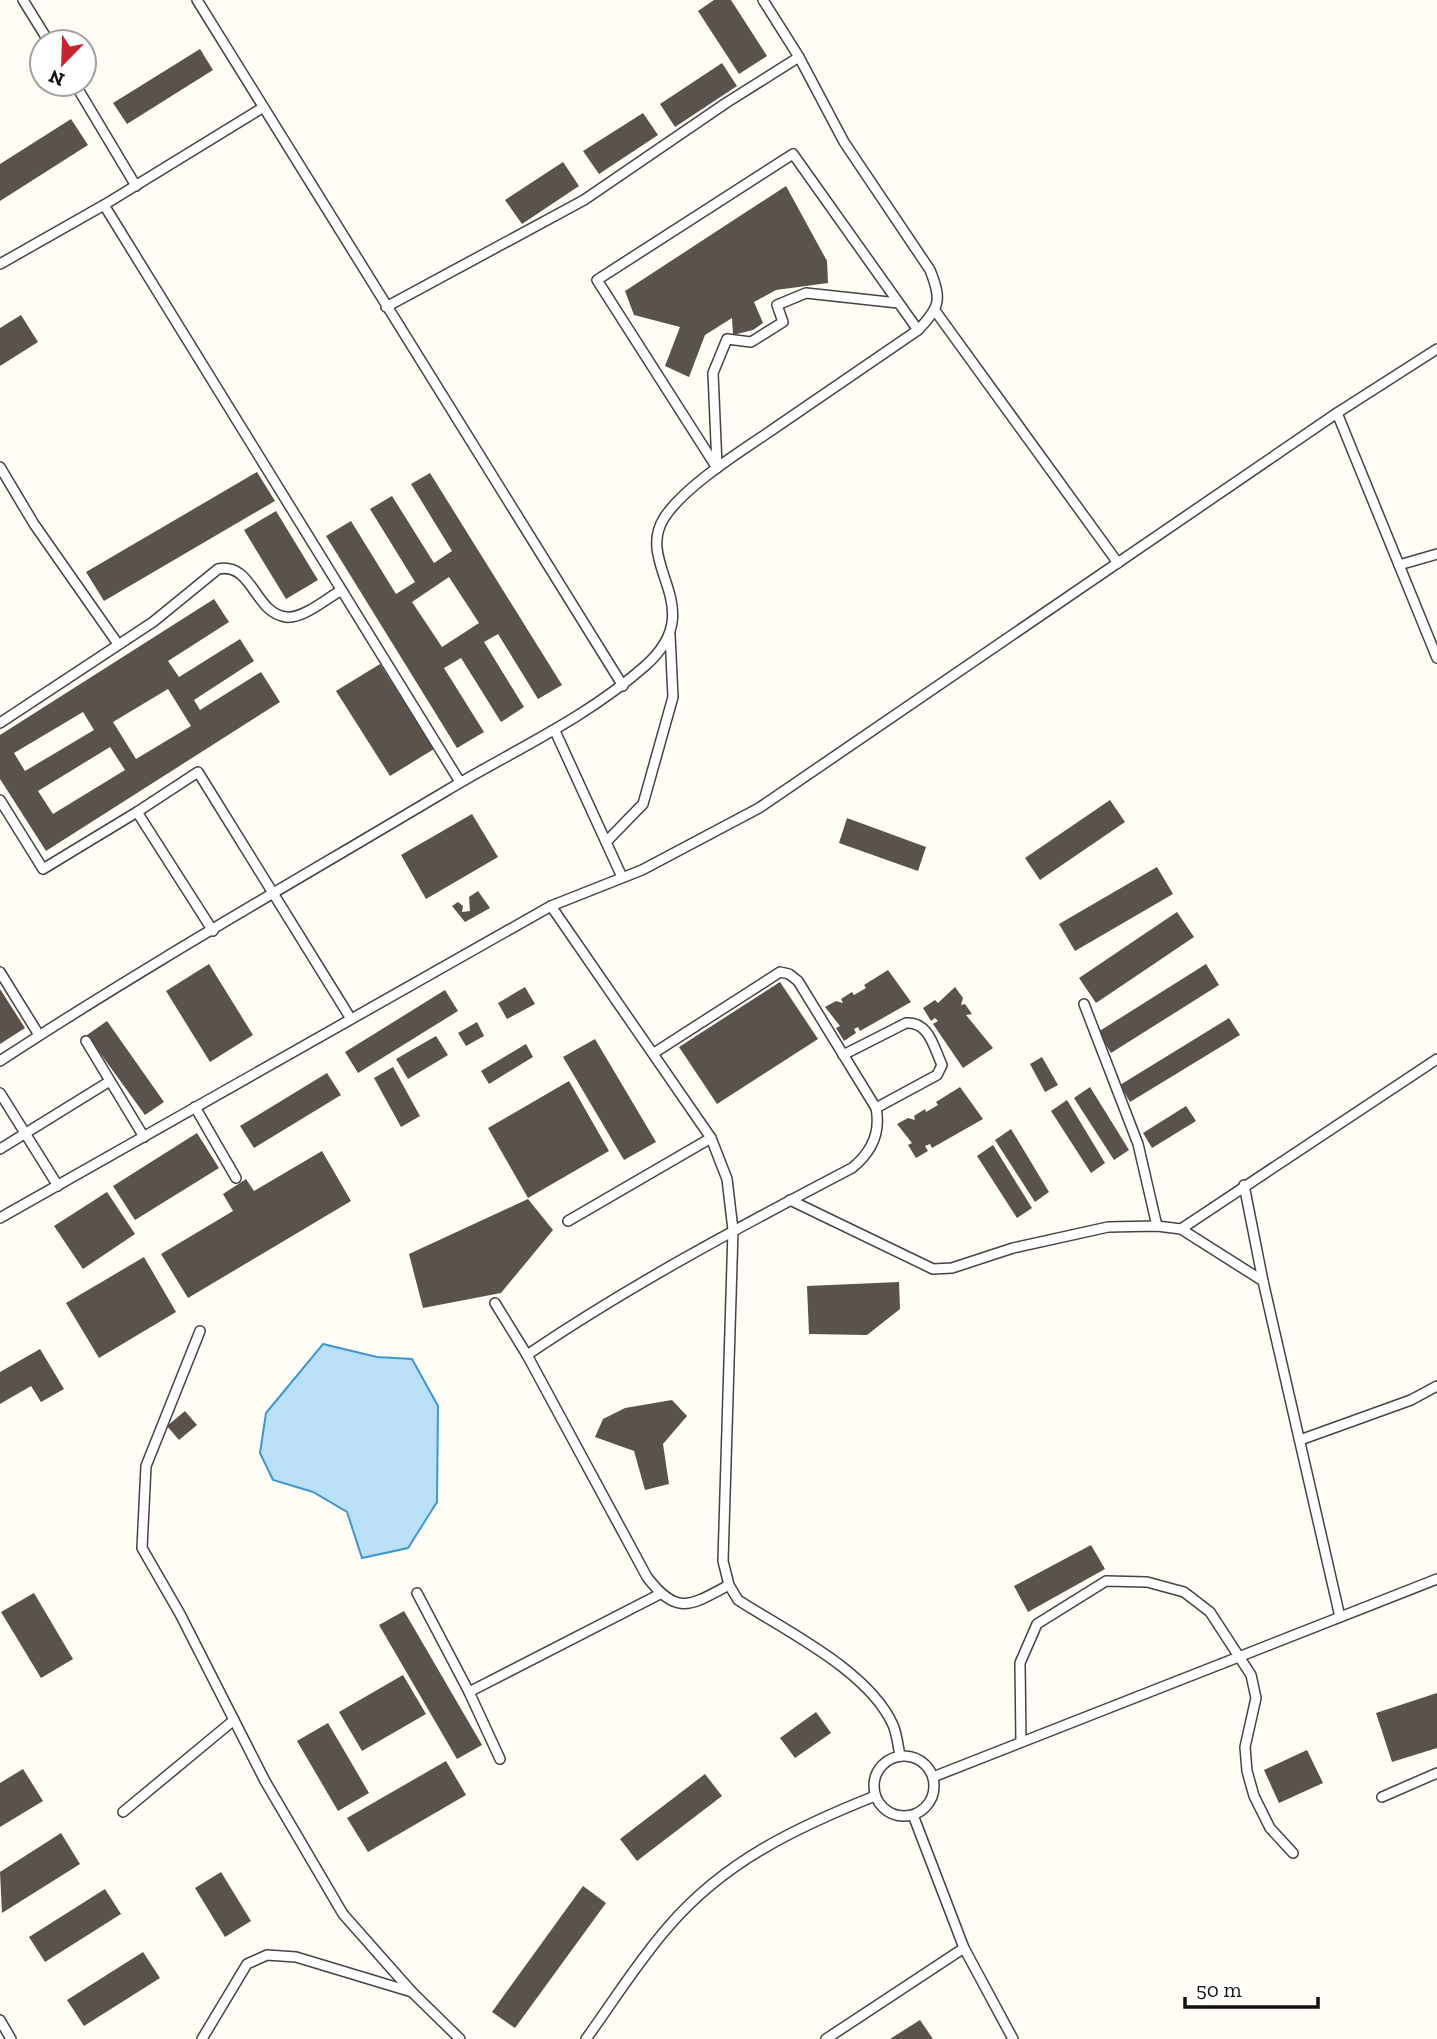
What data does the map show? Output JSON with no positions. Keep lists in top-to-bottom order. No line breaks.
{"scale_bar":"50 m","north":"bottom left"}
